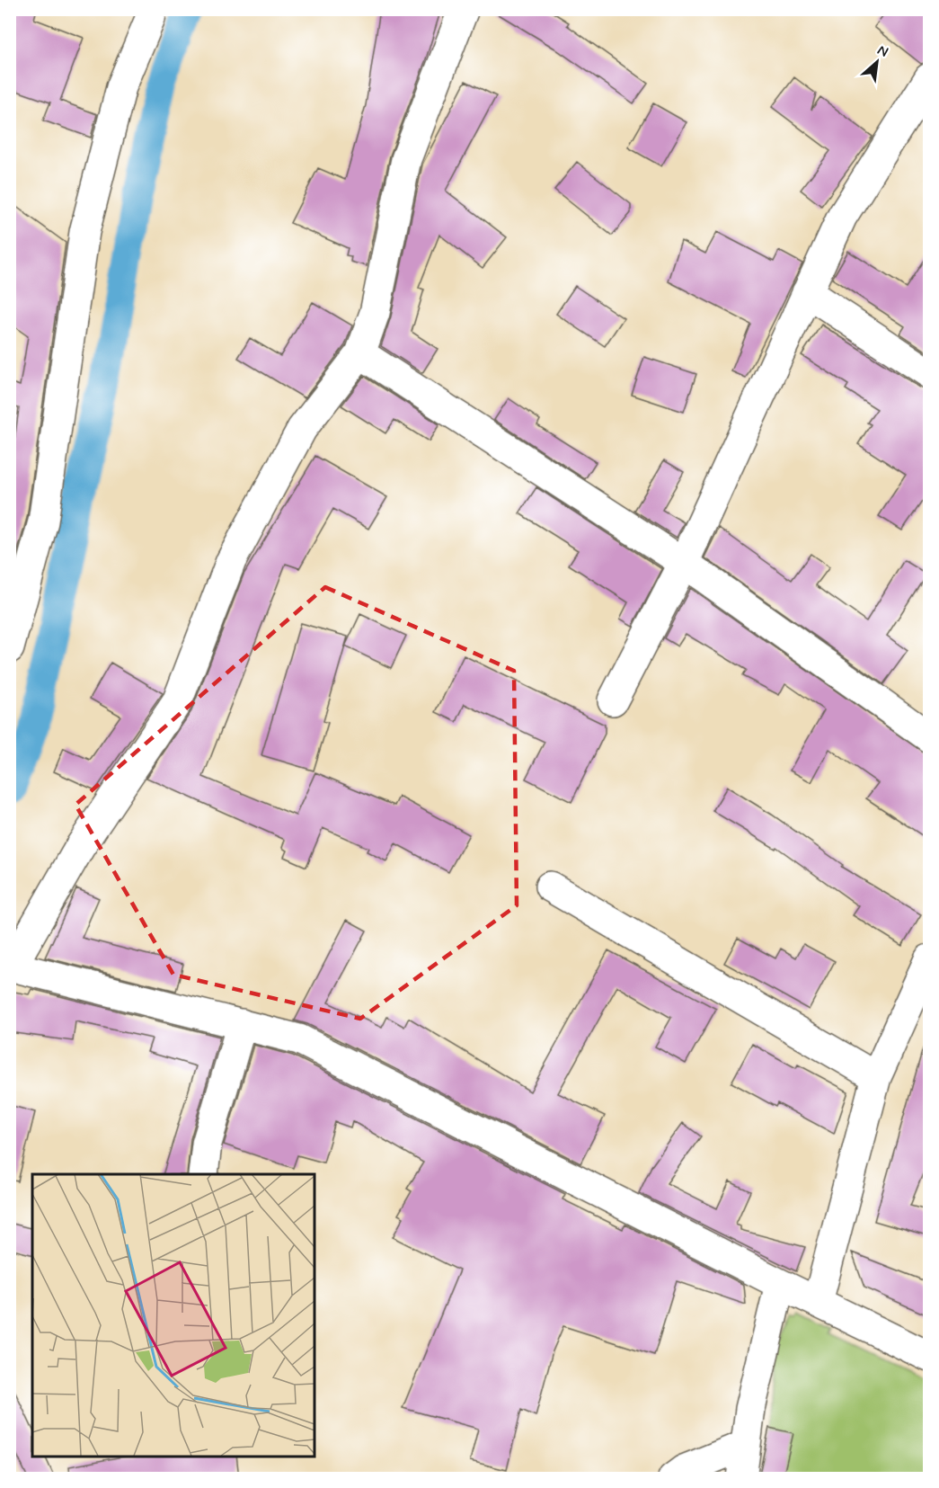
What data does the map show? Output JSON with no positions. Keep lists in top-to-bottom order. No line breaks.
{"north":"top right"}
